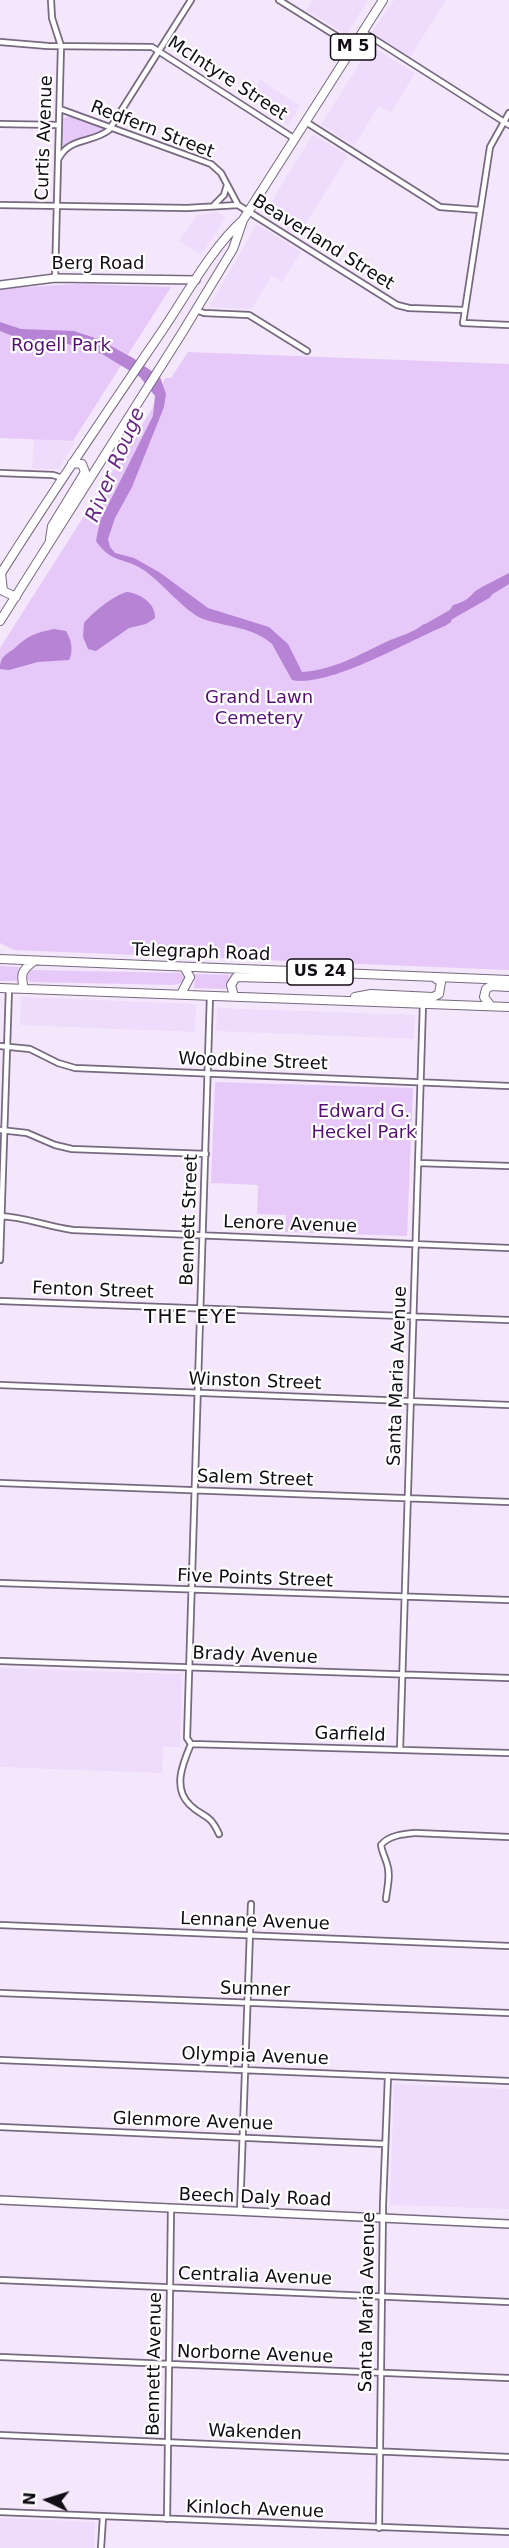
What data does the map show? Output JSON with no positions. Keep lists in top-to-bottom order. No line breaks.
{"streets":{"main road":["M 5","Berg Road","Telegraph Road","US 24","Beech Daly Road"],"street":["McIntyre Street","Redfern Street","Curtis Avenue","Beaverland Street","Woodbine Street","Bennett Street","Lenore Avenue","Fenton Street","Santa Maria Avenue","Winston Street","Salem Street","Five Points Street","Brady Avenue","Garfield","Lennane Avenue","Sumner","Olympia Avenue","Glenmore Avenue","Centralia Avenue","Norborne Avenue","Bennett Avenue","Wakenden","Kinloch Avenue"]},"crossings":[["M 5","McIntyre Street"],["M 5","Beaverland Street"],["M 5","Berg Road"],["McIntyre Street","Curtis Avenue"],["Redfern Street","Curtis Avenue"],["Redfern Street","Beaverland Street"],["Curtis Avenue","Beaverland Street"],["Curtis Avenue","Berg Road"],["US 24","Bennett Street"],["US 24","Santa Maria Avenue"],["Woodbine Street","Bennett Street"],["Woodbine Street","Santa Maria Avenue"],["Bennett Street","Lenore Avenue"],["Bennett Street","Fenton Street"],["Bennett Street","Winston Street"],["Bennett Street","Salem Street"],["Bennett Street","Five Points Street"],["Bennett Street","Brady Avenue"],["Bennett Street","Garfield"],["Lenore Avenue","Santa Maria Avenue"],["Fenton Street","Santa Maria Avenue"],["Santa Maria Avenue","Winston Street"],["Santa Maria Avenue","Salem Street"],["Santa Maria Avenue","Five Points Street"],["Santa Maria Avenue","Brady Avenue"],["Santa Maria Avenue","Garfield"],["Santa Maria Avenue","Olympia Avenue"],["Santa Maria Avenue","Glenmore Avenue"],["Santa Maria Avenue","Beech Daly Road"],["Santa Maria Avenue","Centralia Avenue"],["Santa Maria Avenue","Norborne Avenue"],["Santa Maria Avenue","Wakenden"],["Santa Maria Avenue","Kinloch Avenue"],["Beech Daly Road","Bennett Avenue"],["Centralia Avenue","Bennett Avenue"],["Norborne Avenue","Bennett Avenue"],["Bennett Avenue","Wakenden"],["Bennett Avenue","Kinloch Avenue"]],"districts":["THE EYE"],"water":["River Rouge"],"parks":["Rogell Park","Grand Lawn Cemetery","Edward G. Heckel Park"],"north":"left"}
